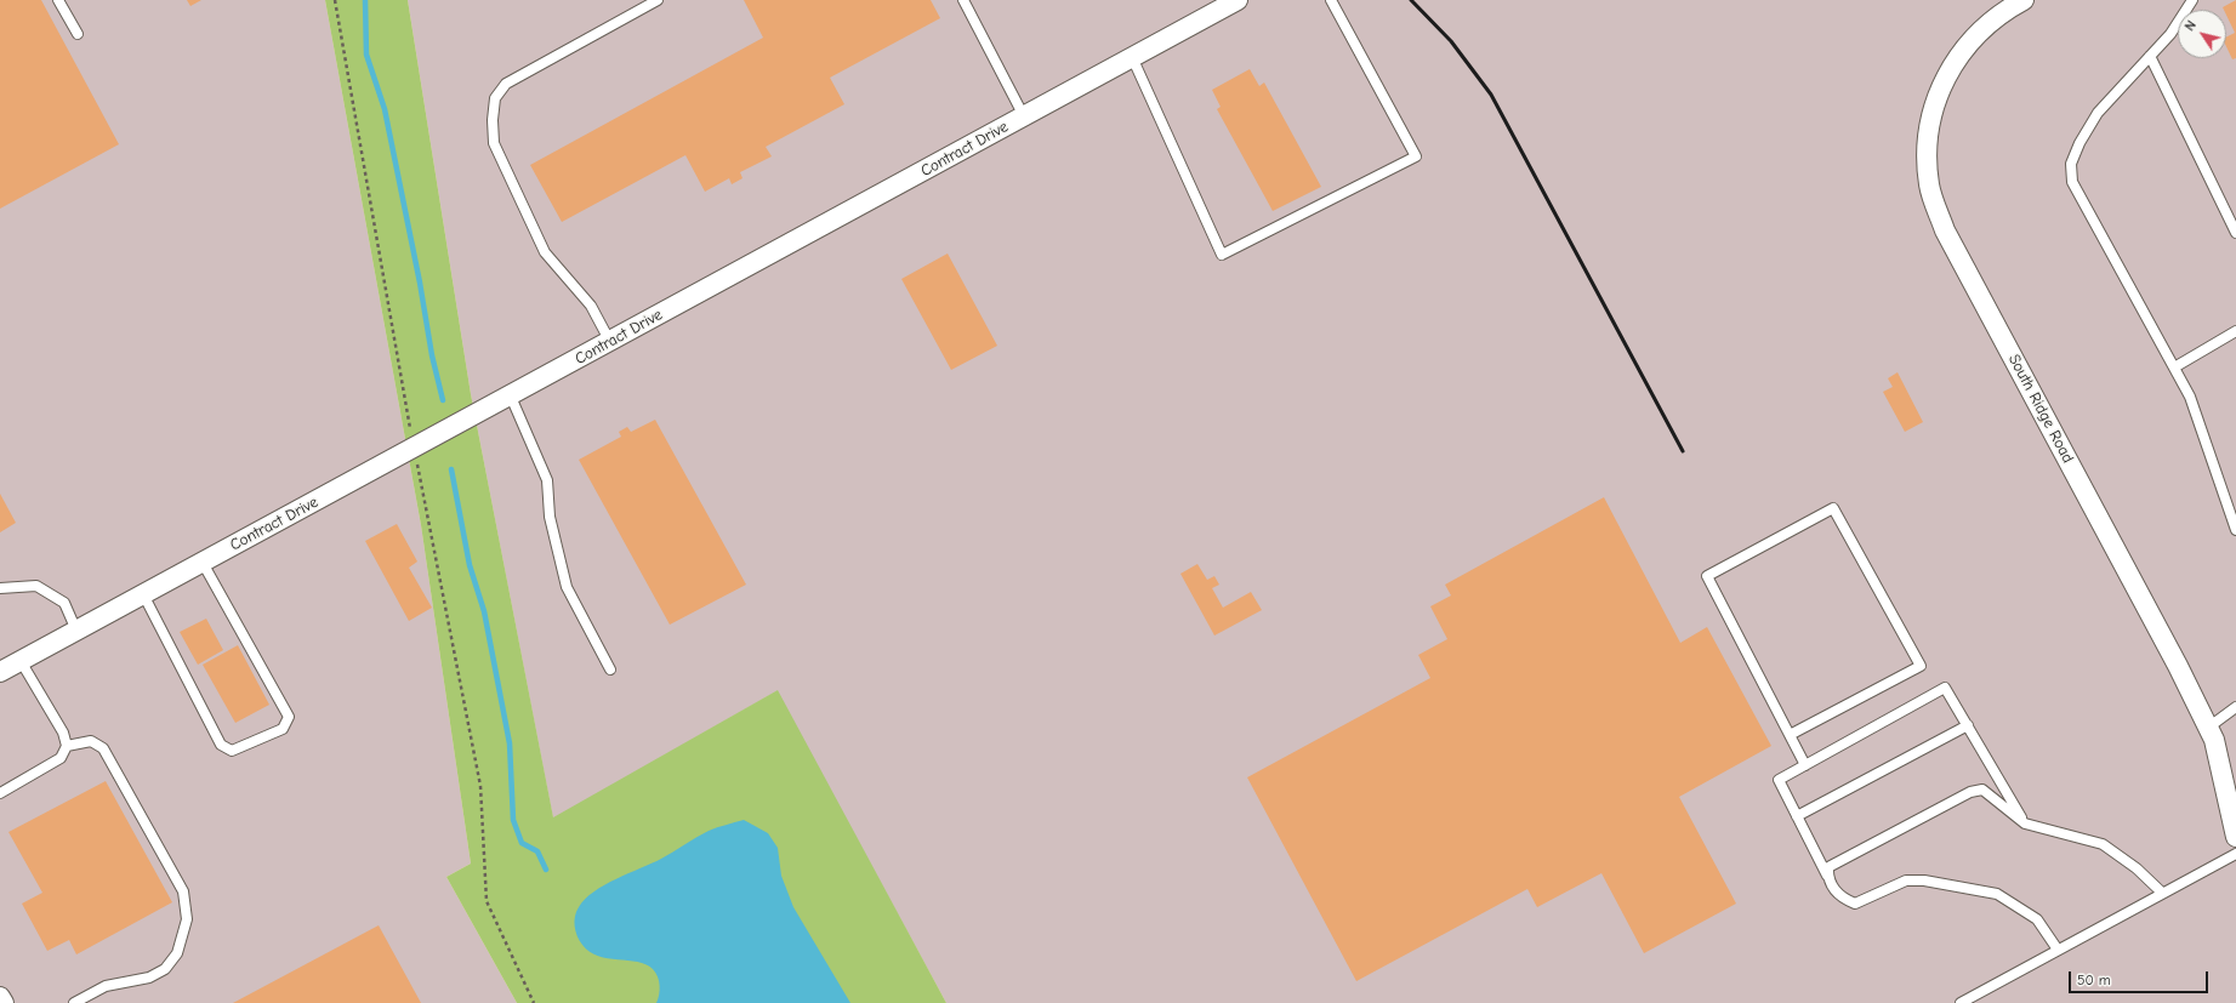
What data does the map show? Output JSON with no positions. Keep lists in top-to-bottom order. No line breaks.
{"streets":{"street":["Contract Drive","South Ridge Road"]},"scale_bar":"50 m","north":"top left"}
